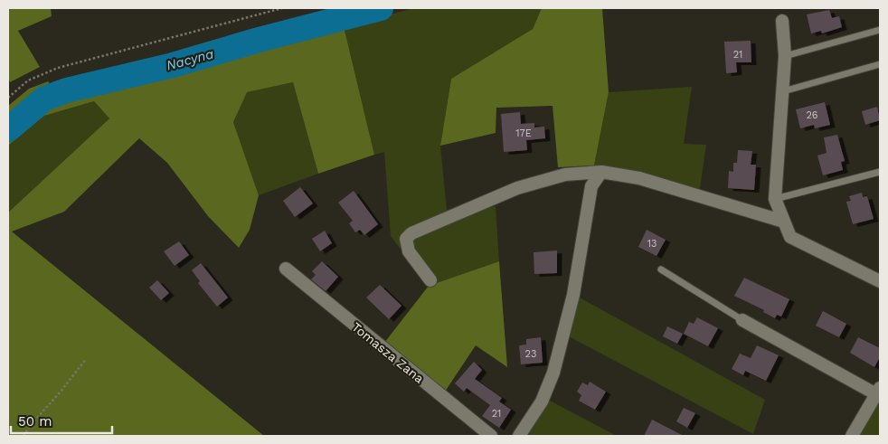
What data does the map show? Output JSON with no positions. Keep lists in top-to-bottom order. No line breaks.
{"streets":{"street":["Tomasza Zana"]},"water":["Nacyna"],"house_numbers":["21","26","17E","13","23","21"],"scale_bar":"50 m"}
